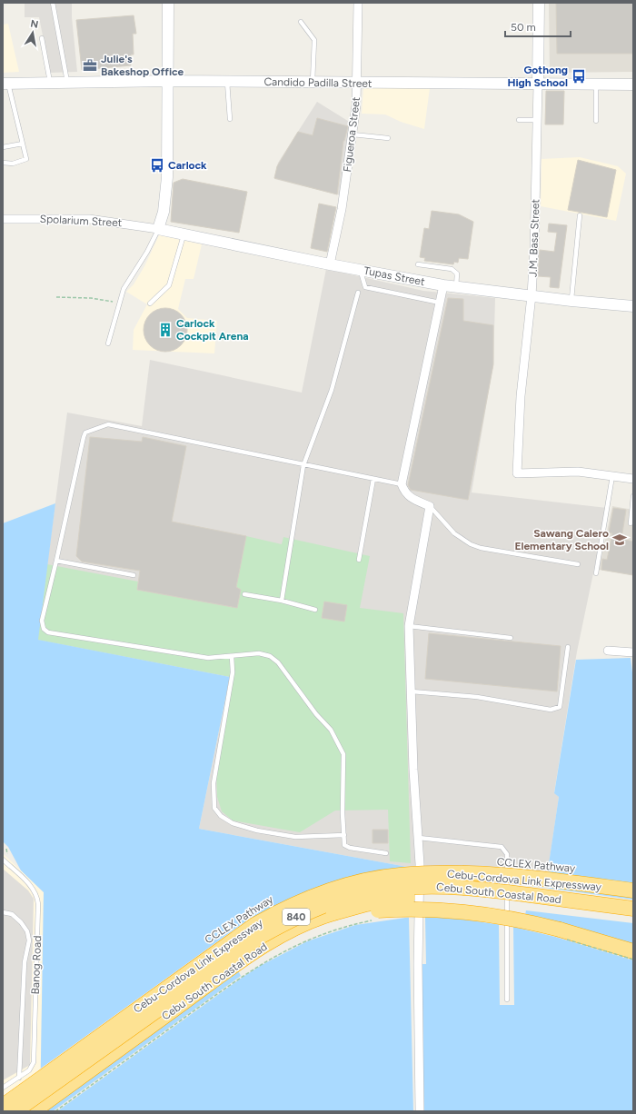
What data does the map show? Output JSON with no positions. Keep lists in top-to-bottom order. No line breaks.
{"streets":{"highway":["Cebu-Cordova Link Expressway","Cebu South Coastal Road","840"],"street":["Candido Padilla Street","Figueroa Street","Spolarium Street","J.M. Basa Street","Tupas Street"],"lane":["Banog Road"]},"crossings":[["Candido Padilla Street","Figueroa Street"],["Candido Padilla Street","J.M. Basa Street"],["Figueroa Street","Tupas Street"],["Spolarium Street","Tupas Street"],["J.M. Basa Street","Tupas Street"]],"places":{"office":["Julie's Bakeshop Office"],"bus stop":["Gothong High School","Carlock"],"building":["Carlock Cockpit Arena"],"school or university":["Sawang Calero Elementary School"]},"scale_bar":"50 m","north":"top"}
